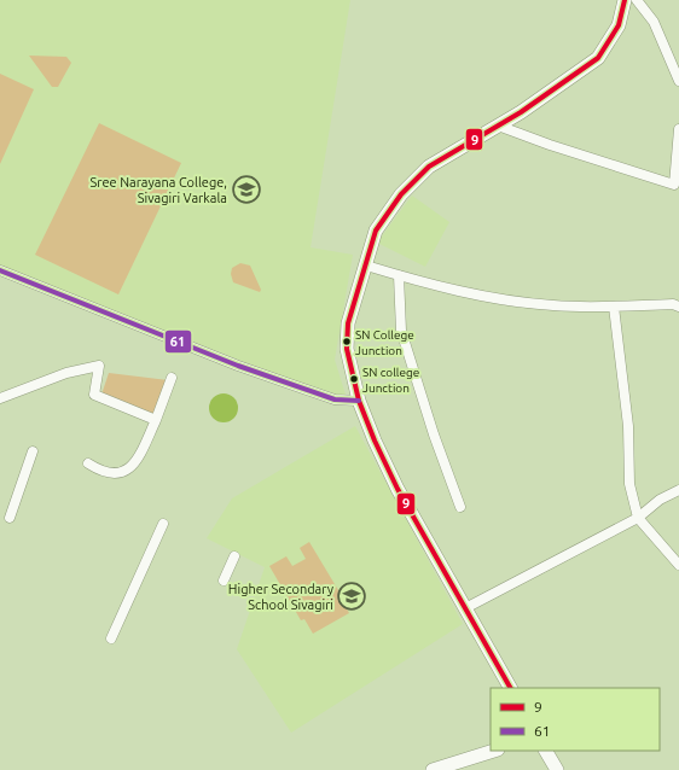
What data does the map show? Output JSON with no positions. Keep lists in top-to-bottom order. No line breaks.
{"places":{"school or university":["Sree Narayana College, Sivagiri Varkala","Higher Secondary School Sivagiri"],"other":["SN College Junction","SN college Junction"]},"lines":["transit line 9","transit line 61"],"legend":["9","61"]}
